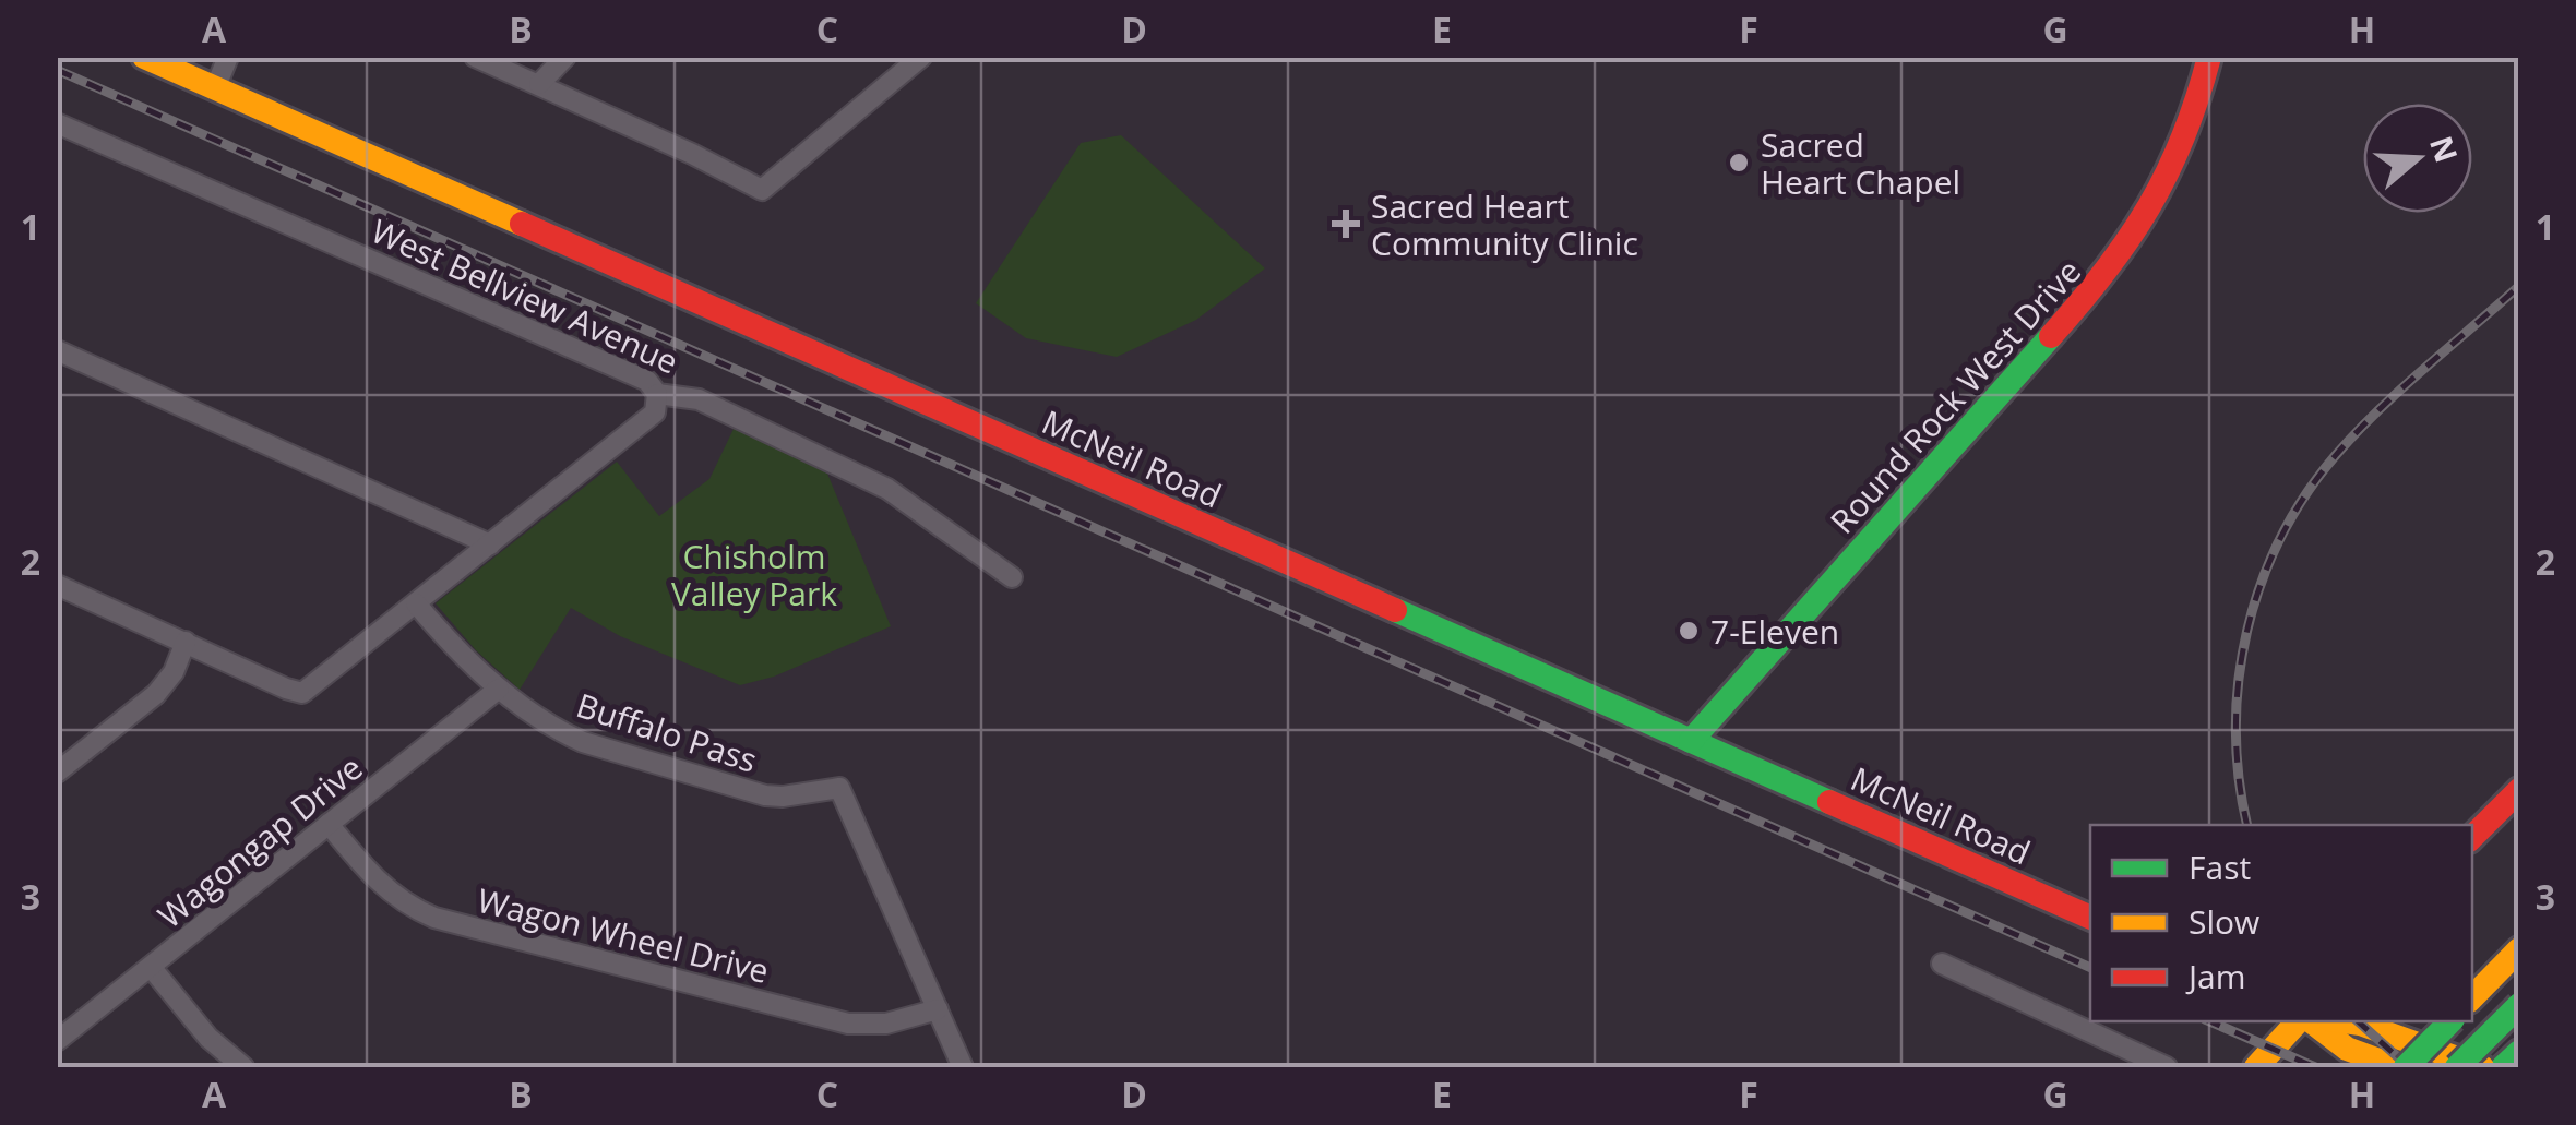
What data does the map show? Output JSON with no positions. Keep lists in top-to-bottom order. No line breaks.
{"streets":{"main road":["Round Rock West Drive","McNeil Road"],"street":["West Bellview Avenue","Buffalo Pass","Wagongap Drive","Wagon Wheel Drive"]},"crossings":[["Round Rock West Drive","McNeil Road"],["Buffalo Pass","Wagongap Drive"],["Buffalo Pass","Wagon Wheel Drive"],["Wagongap Drive","Wagon Wheel Drive"]],"parks":["Chisholm Valley Park"],"places":{"other":["Sacred Heart Chapel","7-Eleven"],"health":["Sacred Heart Community Clinic"]},"legend":["Fast","Slow","Jam"],"north":"right","grid":{"columns":["A","B","C","D","E","F","G","H"],"rows":["1","2","3"]}}
